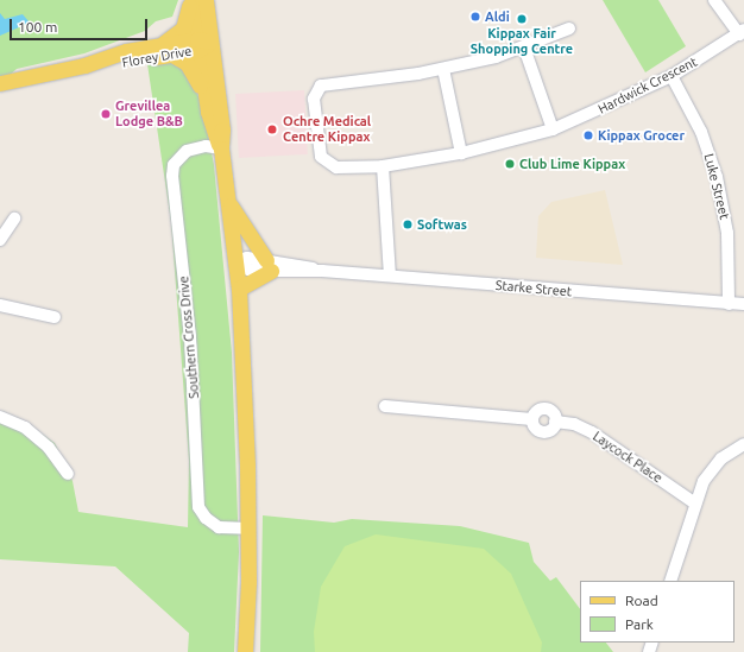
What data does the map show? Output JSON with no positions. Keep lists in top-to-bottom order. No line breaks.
{"streets":{"main road":["Florey Drive"],"street":["Hardwick Crescent","Luke Street","Starke Street","Southern Cross Drive","Laycock Place"]},"crossings":[["Hardwick Crescent","Luke Street"],["Luke Street","Starke Street"]],"places":["Aldi","Kippax Fair Shopping Centre","Grevillea Lodge B&B","Ochre Medical Centre Kippax","Kippax Grocer","Club Lime Kippax","Softwas"],"legend":["Road","Park"],"scale_bar":"100 m"}
